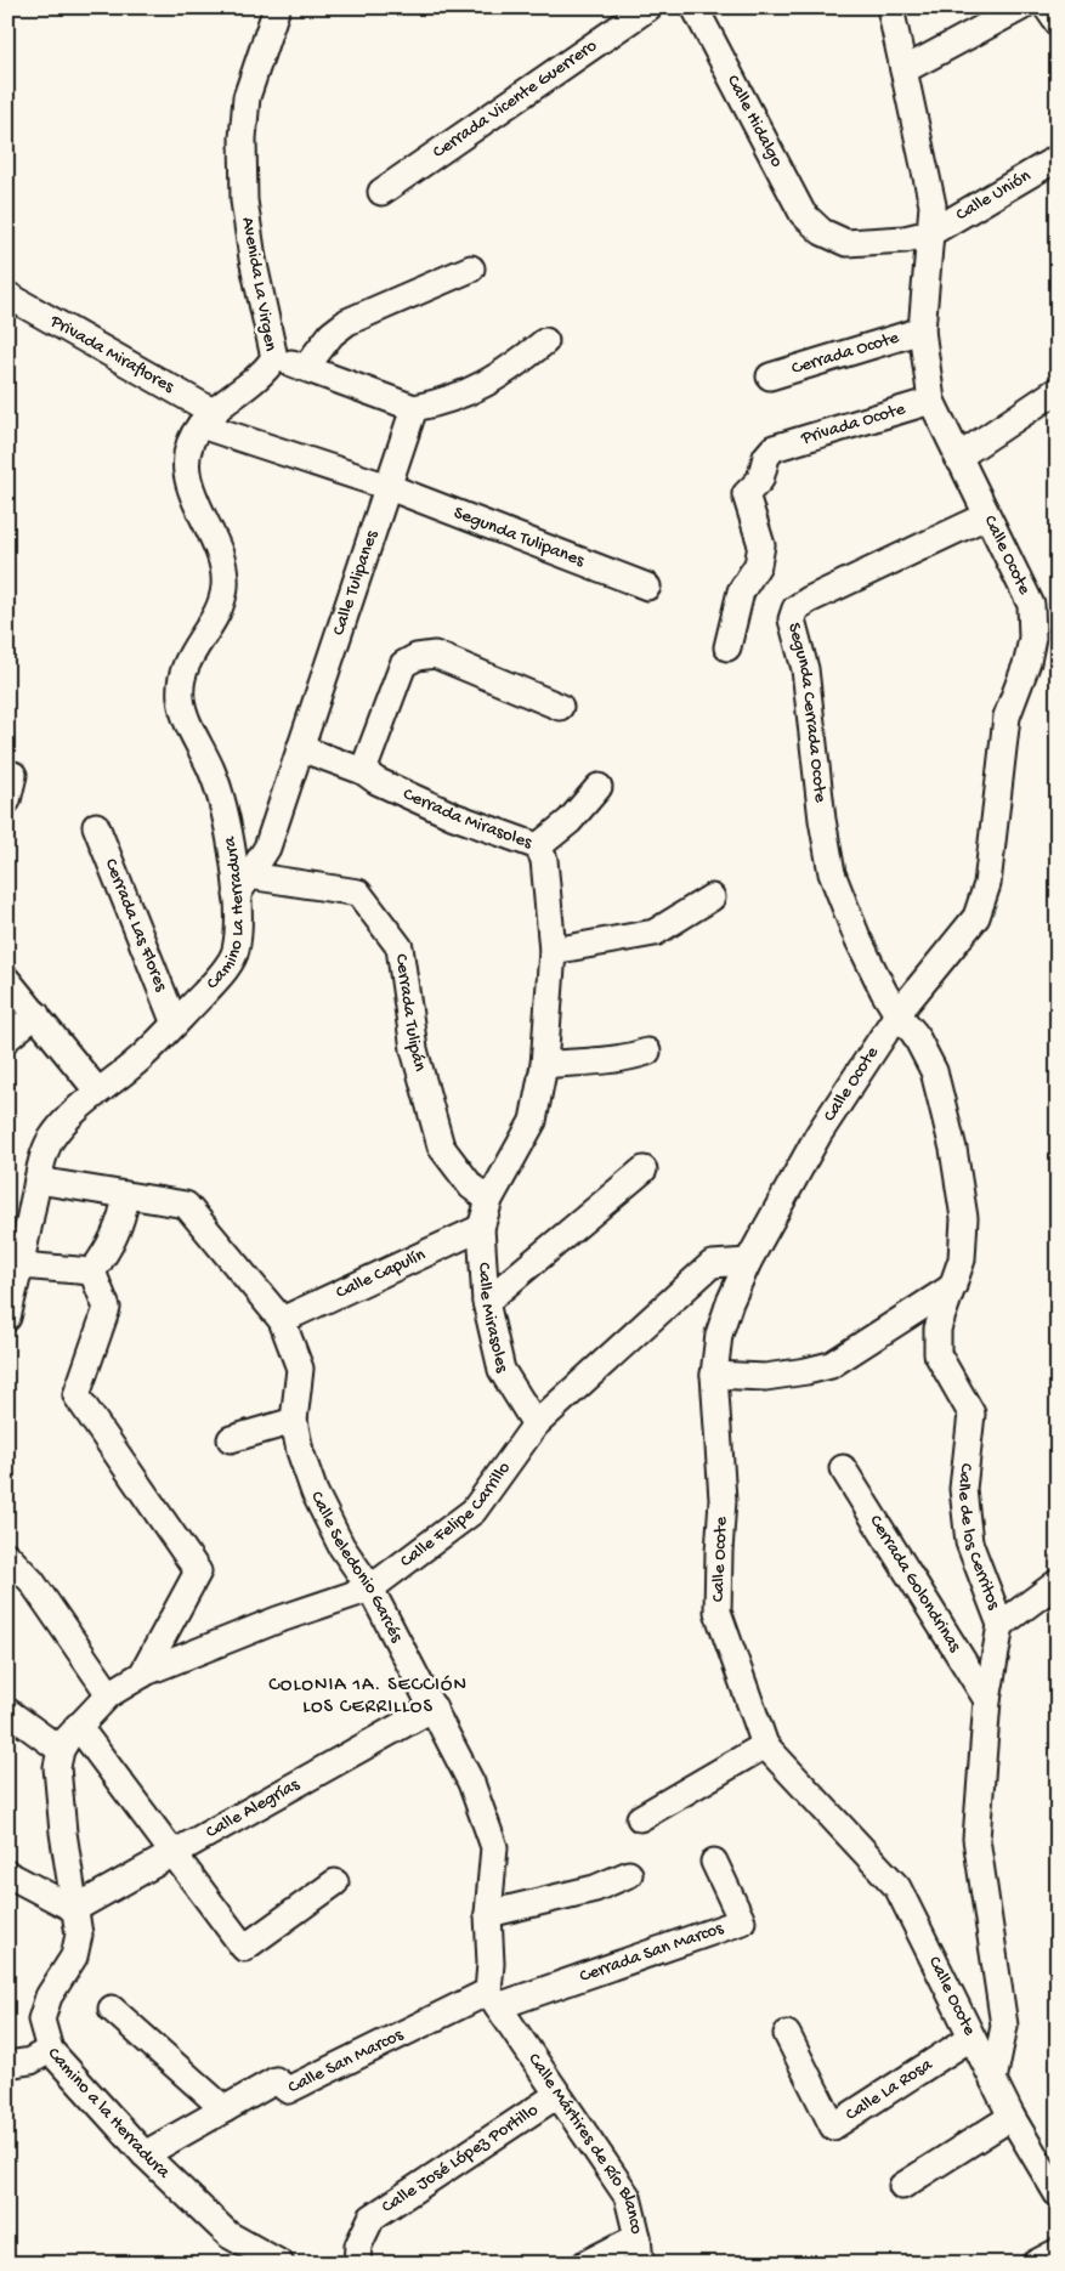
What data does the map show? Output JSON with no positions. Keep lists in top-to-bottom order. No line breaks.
{"streets":{"street":["Cerrada Vicente Guerrero","Calle Hidalgo","Calle Unión","Avenida La Virgen","Cerrada Ocote","Privada Miraflores","Privada Ocote","Segunda Tulipanes","Calle Ocote","Calle Tulipanes","Segunda Cerrada Ocote","Cerrada Mirasoles","Camino La Herradura","Cerrada Las Flores","Cerrada Tulipán","Calle Capulín","Calle Mirasoles","Calle Felipe Carrillo","Calle de los Cerritos","Calle Seledonio Garcés","Cerrada Golondrinas","Calle Alegrías","Cerrada San Marcos","Calle San Marcos","Calle La Rosa","Camino a la Herradura","Calle Mártires de Río Blanco","Calle José López Portillo"]},"crossings":[["Calle Hidalgo","Calle Unión"],["Calle Unión","Calle Ocote"],["Avenida La Virgen","Privada Miraflores"],["Avenida La Virgen","Camino La Herradura"],["Cerrada Ocote","Calle Ocote"],["Privada Miraflores","Segunda Tulipanes"],["Privada Miraflores","Calle Tulipanes"],["Privada Miraflores","Camino La Herradura"],["Privada Ocote","Calle Ocote"],["Segunda Tulipanes","Calle Tulipanes"],["Calle Ocote","Segunda Cerrada Ocote"],["Calle Ocote","Calle Felipe Carrillo"],["Calle Ocote","Calle de los Cerritos"],["Calle Ocote","Calle La Rosa"],["Calle Tulipanes","Cerrada Mirasoles"],["Calle Tulipanes","Camino La Herradura"],["Calle Tulipanes","Cerrada Tulipán"],["Segunda Cerrada Ocote","Calle de los Cerritos"],["Cerrada Mirasoles","Cerrada Tulipán"],["Cerrada Mirasoles","Calle Mirasoles"],["Camino La Herradura","Cerrada Las Flores"],["Camino La Herradura","Cerrada Tulipán"],["Camino La Herradura","Calle Seledonio Garcés"],["Cerrada Tulipán","Calle Mirasoles"],["Calle Capulín","Calle Mirasoles"],["Calle Capulín","Calle Seledonio Garcés"],["Calle Mirasoles","Calle Felipe Carrillo"],["Calle Felipe Carrillo","Calle Seledonio Garcés"],["Calle de los Cerritos","Cerrada Golondrinas"],["Calle Seledonio Garcés","Calle Alegrías"],["Calle Seledonio Garcés","Cerrada San Marcos"],["Calle Seledonio Garcés","Calle San Marcos"],["Calle Seledonio Garcés","Calle Mártires de Río Blanco"],["Calle Alegrías","Camino a la Herradura"],["Cerrada San Marcos","Calle San Marcos"],["Cerrada San Marcos","Calle Mártires de Río Blanco"],["Calle San Marcos","Camino a la Herradura"],["Calle San Marcos","Calle Mártires de Río Blanco"],["Calle Mártires de Río Blanco","Calle José López Portillo"]],"districts":["COLONIA 1A. SECCIÓN LOS CERRILLOS"]}
